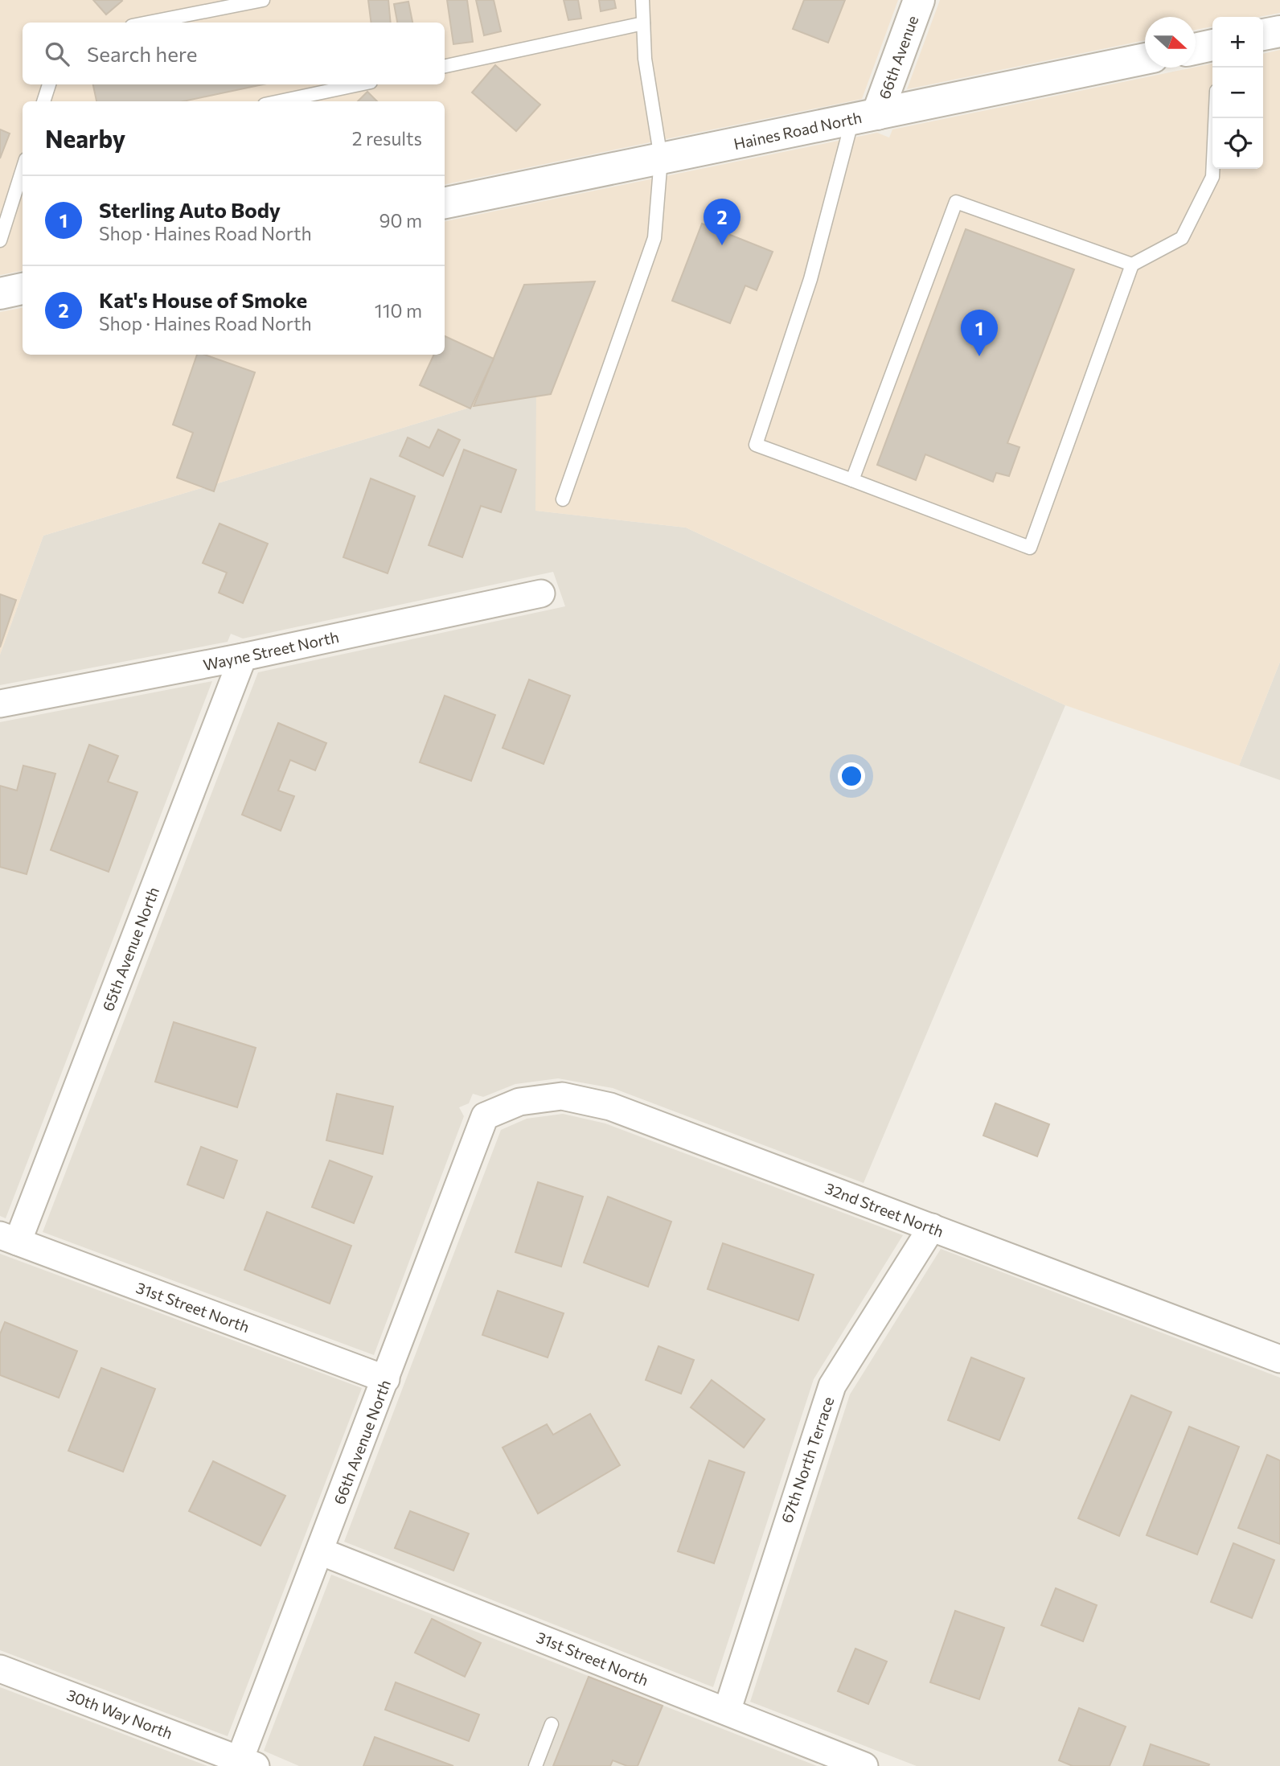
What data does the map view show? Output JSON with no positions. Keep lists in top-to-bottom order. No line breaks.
{"streets":{"street":["66th Avenue","Haines Road North","Wayne Street North","65th Avenue North","32nd Street North","31st Street North","66th Avenue North","67th North Terrace","30th Way North"]},"crossings":[["66th Avenue","Haines Road North"],["Wayne Street North","65th Avenue North"],["65th Avenue North","31st Street North"],["32nd Street North","66th Avenue North"],["32nd Street North","67th North Terrace"],["31st Street North","66th Avenue North"],["31st Street North","67th North Terrace"],["66th Avenue North","30th Way North"]],"north":"right","page":{"map_buttons":["+","−"],"search":"Search here","heading":["Nearby","2 results"],"list":[{"mark":"1","name":"Sterling Auto Body","note":"Shop · Haines Road North","value":"90 m"},{"mark":"2","name":"Kat's House of Smoke","note":"Shop · Haines Road North","value":"110 m"}],"pins":["2","1"]}}
